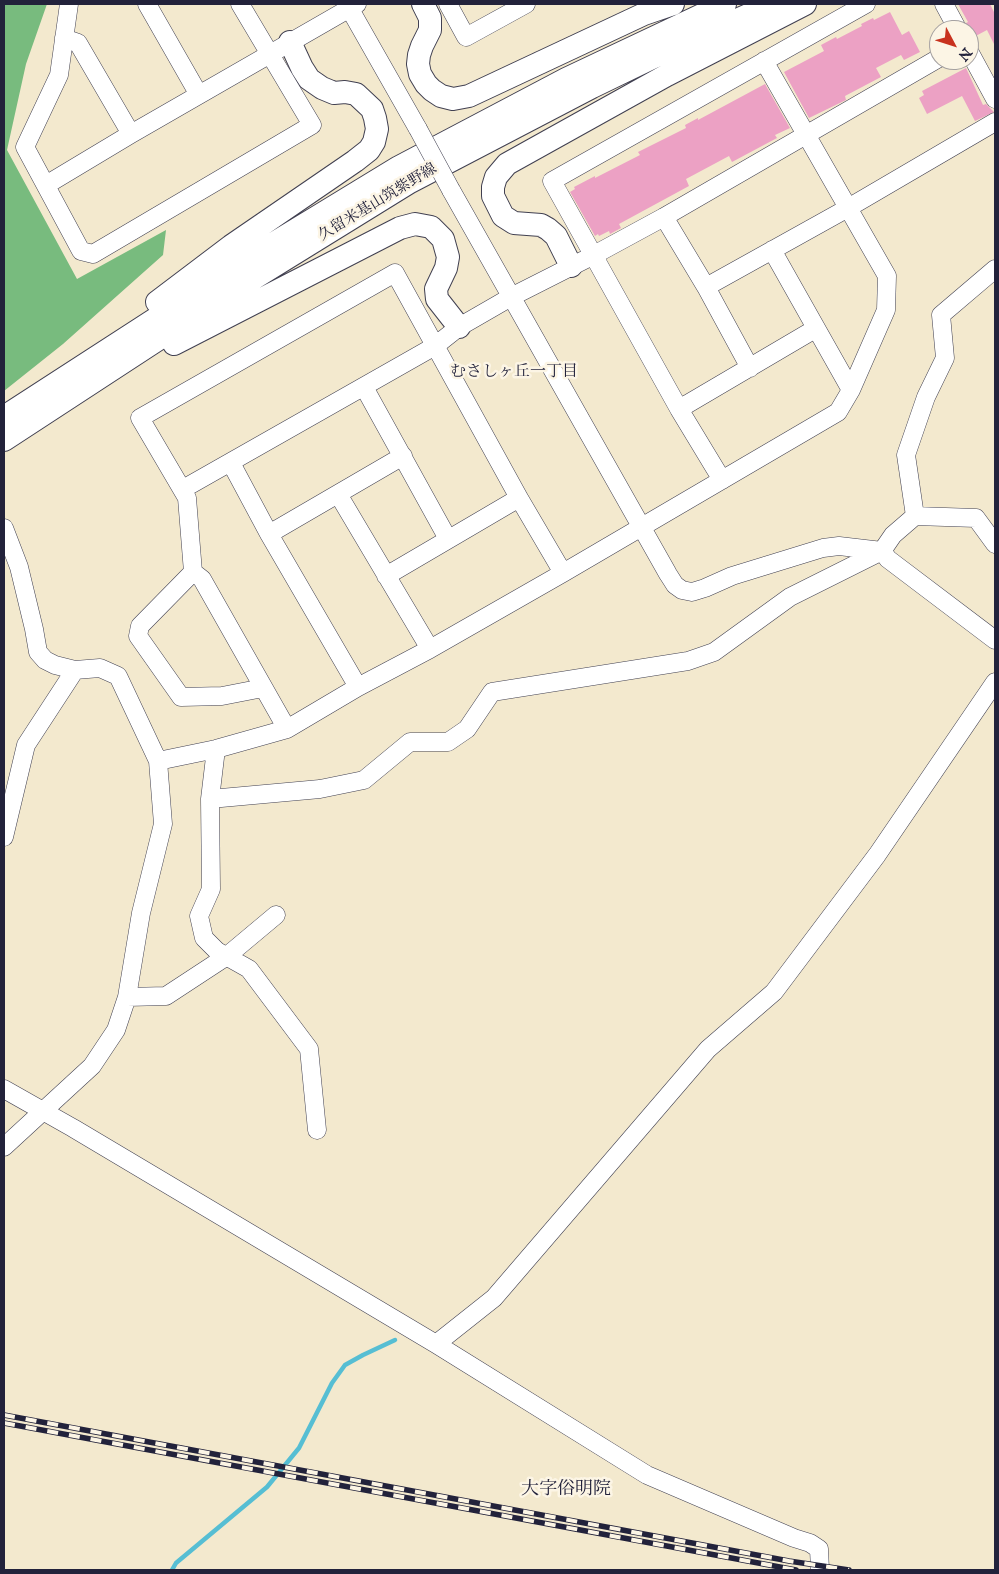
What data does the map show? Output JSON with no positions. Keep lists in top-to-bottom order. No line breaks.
{"streets":{"main road":["久留米基山筑紫野線"]},"districts":["むさしヶ丘一丁目","大字俗明院"],"north":"bottom right"}
